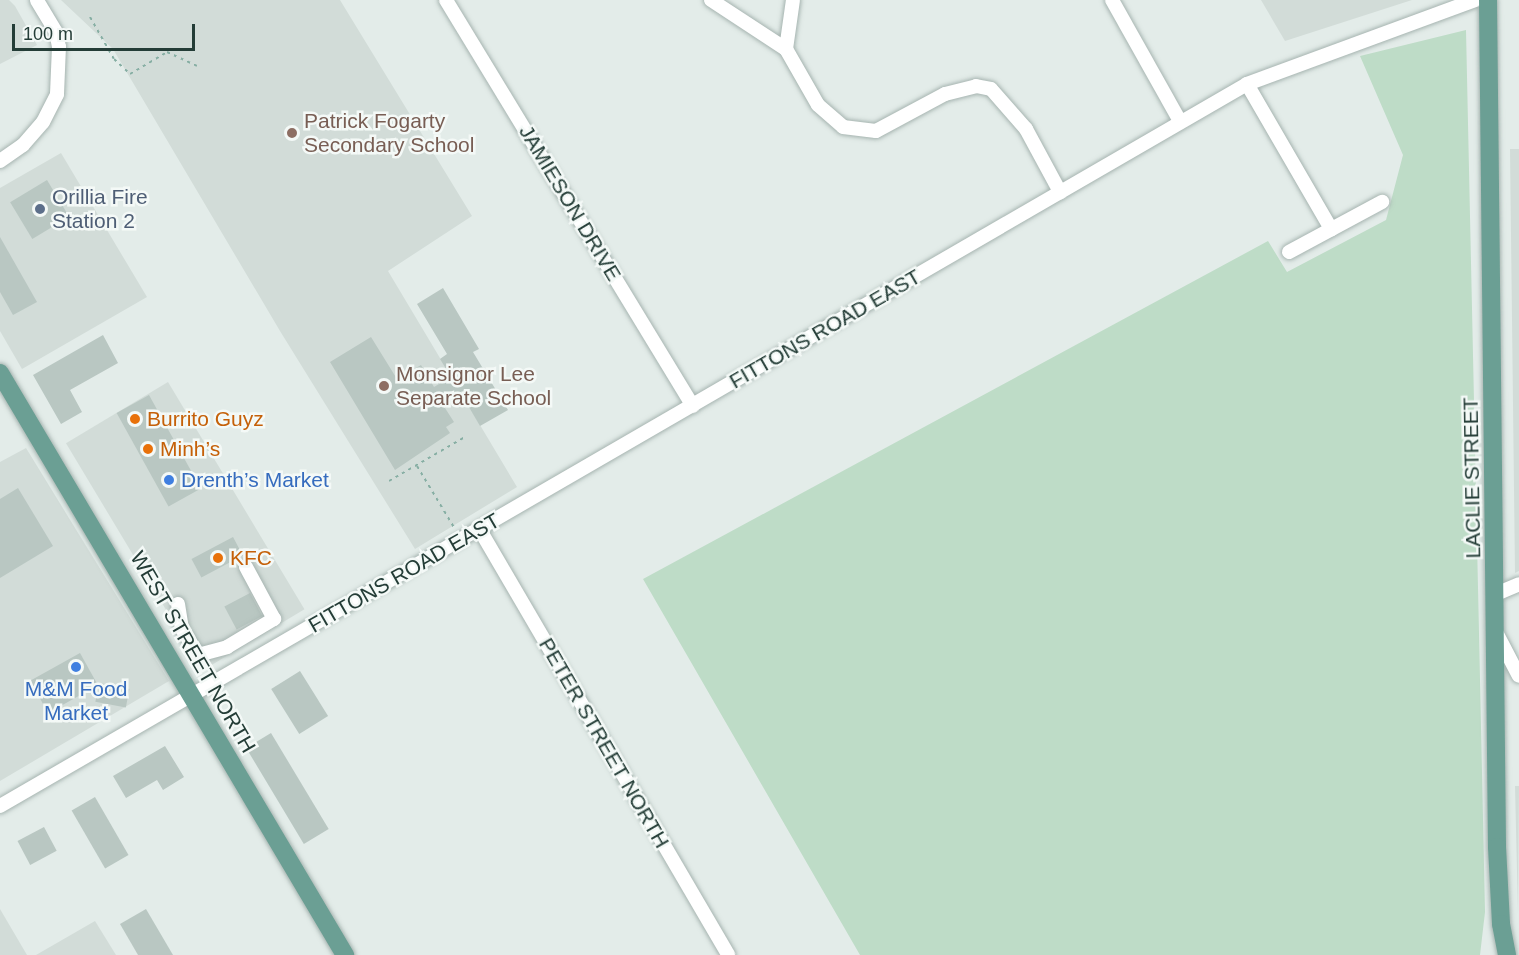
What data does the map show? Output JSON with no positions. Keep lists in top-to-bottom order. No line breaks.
{"streets":{"main road":["LACLIE STREET","WEST STREET NORTH"],"street":["JAMIESON DRIVE","FITTONS ROAD EAST","PETER STREET NORTH"]},"crossings":[["JAMIESON DRIVE","FITTONS ROAD EAST"],["FITTONS ROAD EAST","WEST STREET NORTH"],["FITTONS ROAD EAST","PETER STREET NORTH"]],"places":["Patrick Fogarty Secondary School","Orillia Fire Station 2","Monsignor Lee Separate School","Burrito Guyz","Minh’s","Drenth’s Market","KFC","M&M Food Market"],"scale_bar":"100 m"}
